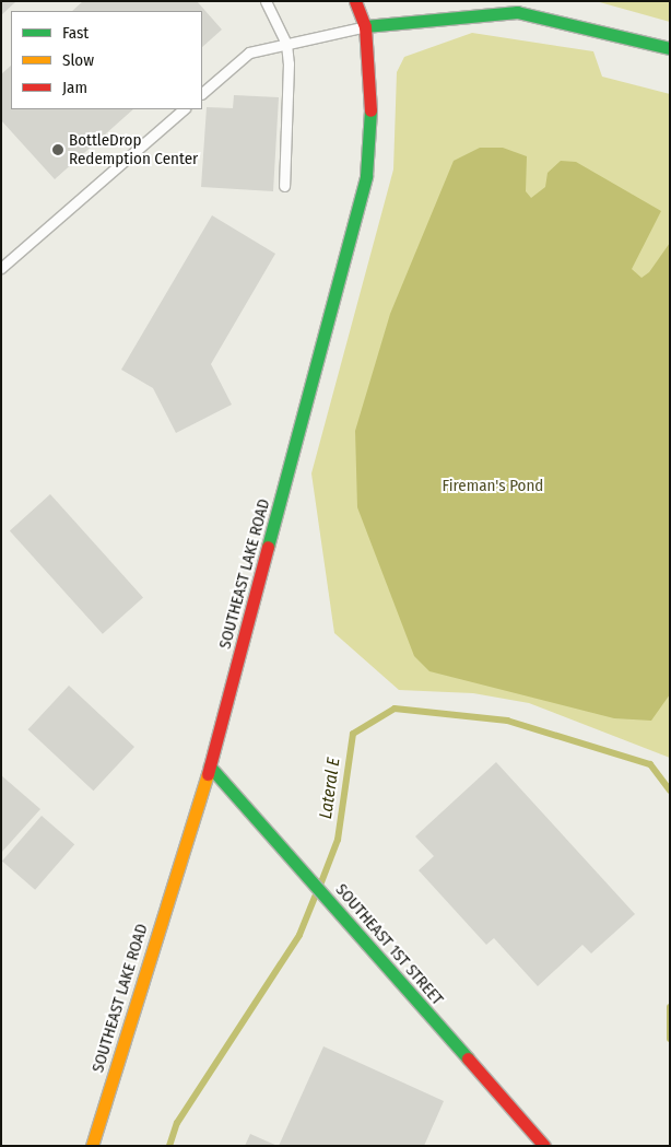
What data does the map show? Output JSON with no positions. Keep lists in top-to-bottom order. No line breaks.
{"streets":{"street":["SOUTHEAST LAKE ROAD","SOUTHEAST 1ST STREET"]},"crossings":[["SOUTHEAST LAKE ROAD","SOUTHEAST 1ST STREET"]],"water":["Lateral E"],"parks":["Fireman's Pond"],"places":["BottleDrop Redemption Center"],"legend":["Fast","Slow","Jam"]}
